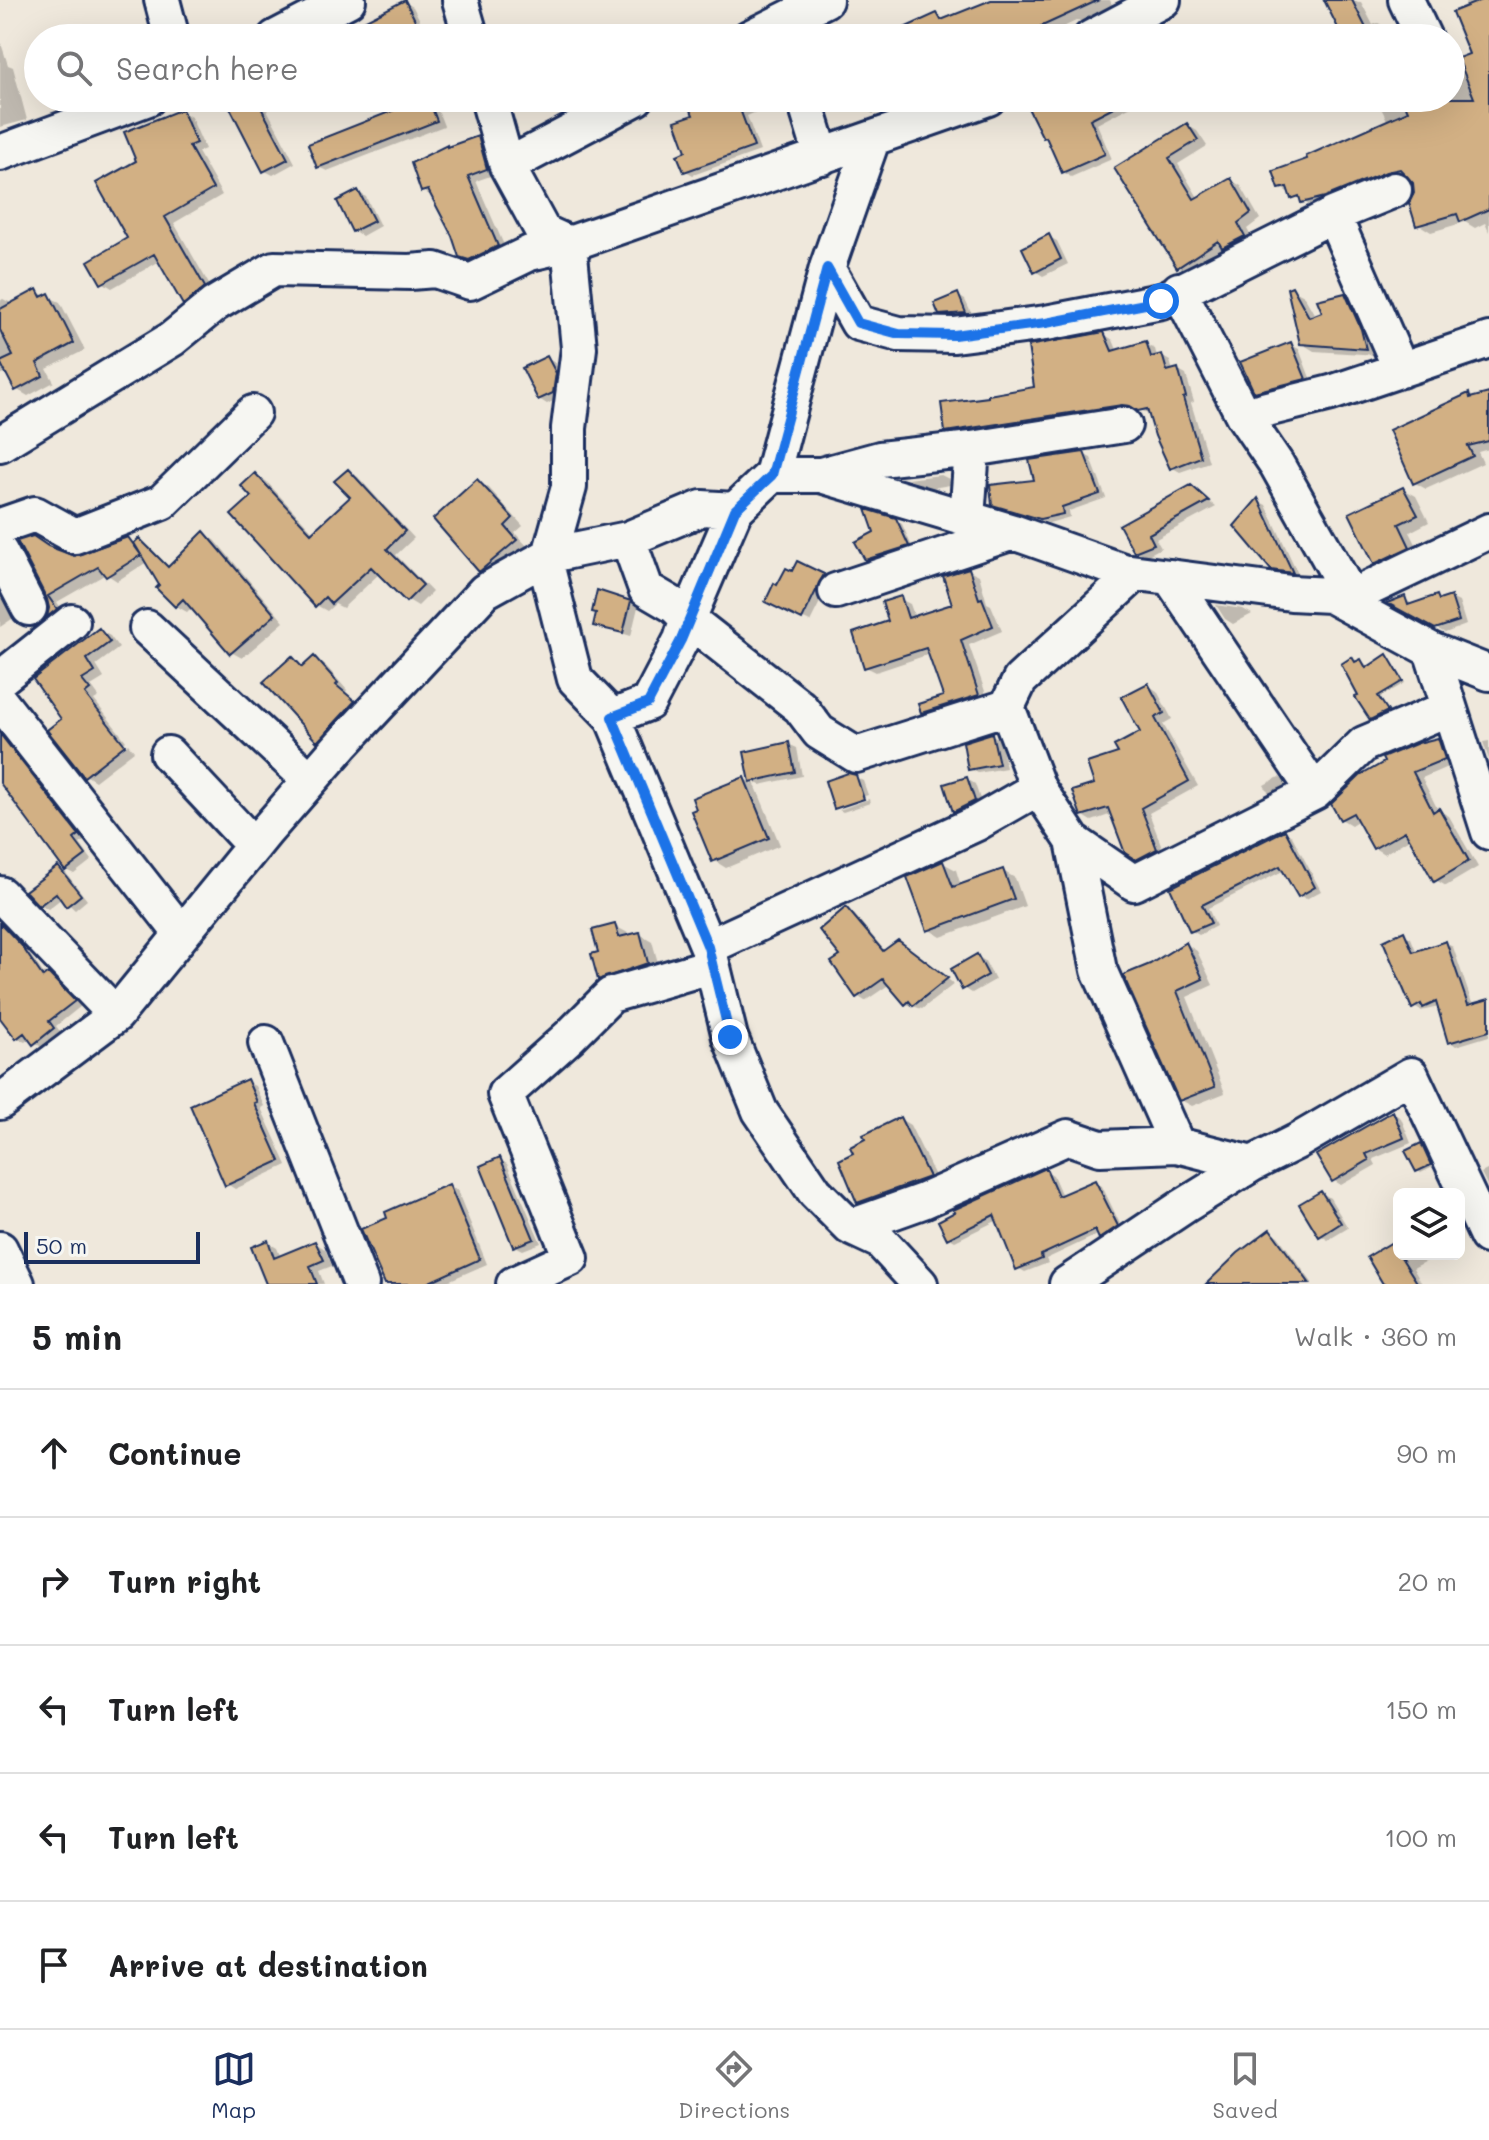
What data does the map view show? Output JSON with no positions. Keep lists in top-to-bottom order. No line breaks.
{"scale_bar":"50 m","page":{"search":"Search here","scale":"50 m","heading":["5 min","Walk · 360 m"],"list":[["Continue","90 m"],["Turn right","20 m"],["Turn left","150 m"],["Turn left","100 m"],"Arrive at destination"],"nav":["Map","Directions","Saved"]}}
